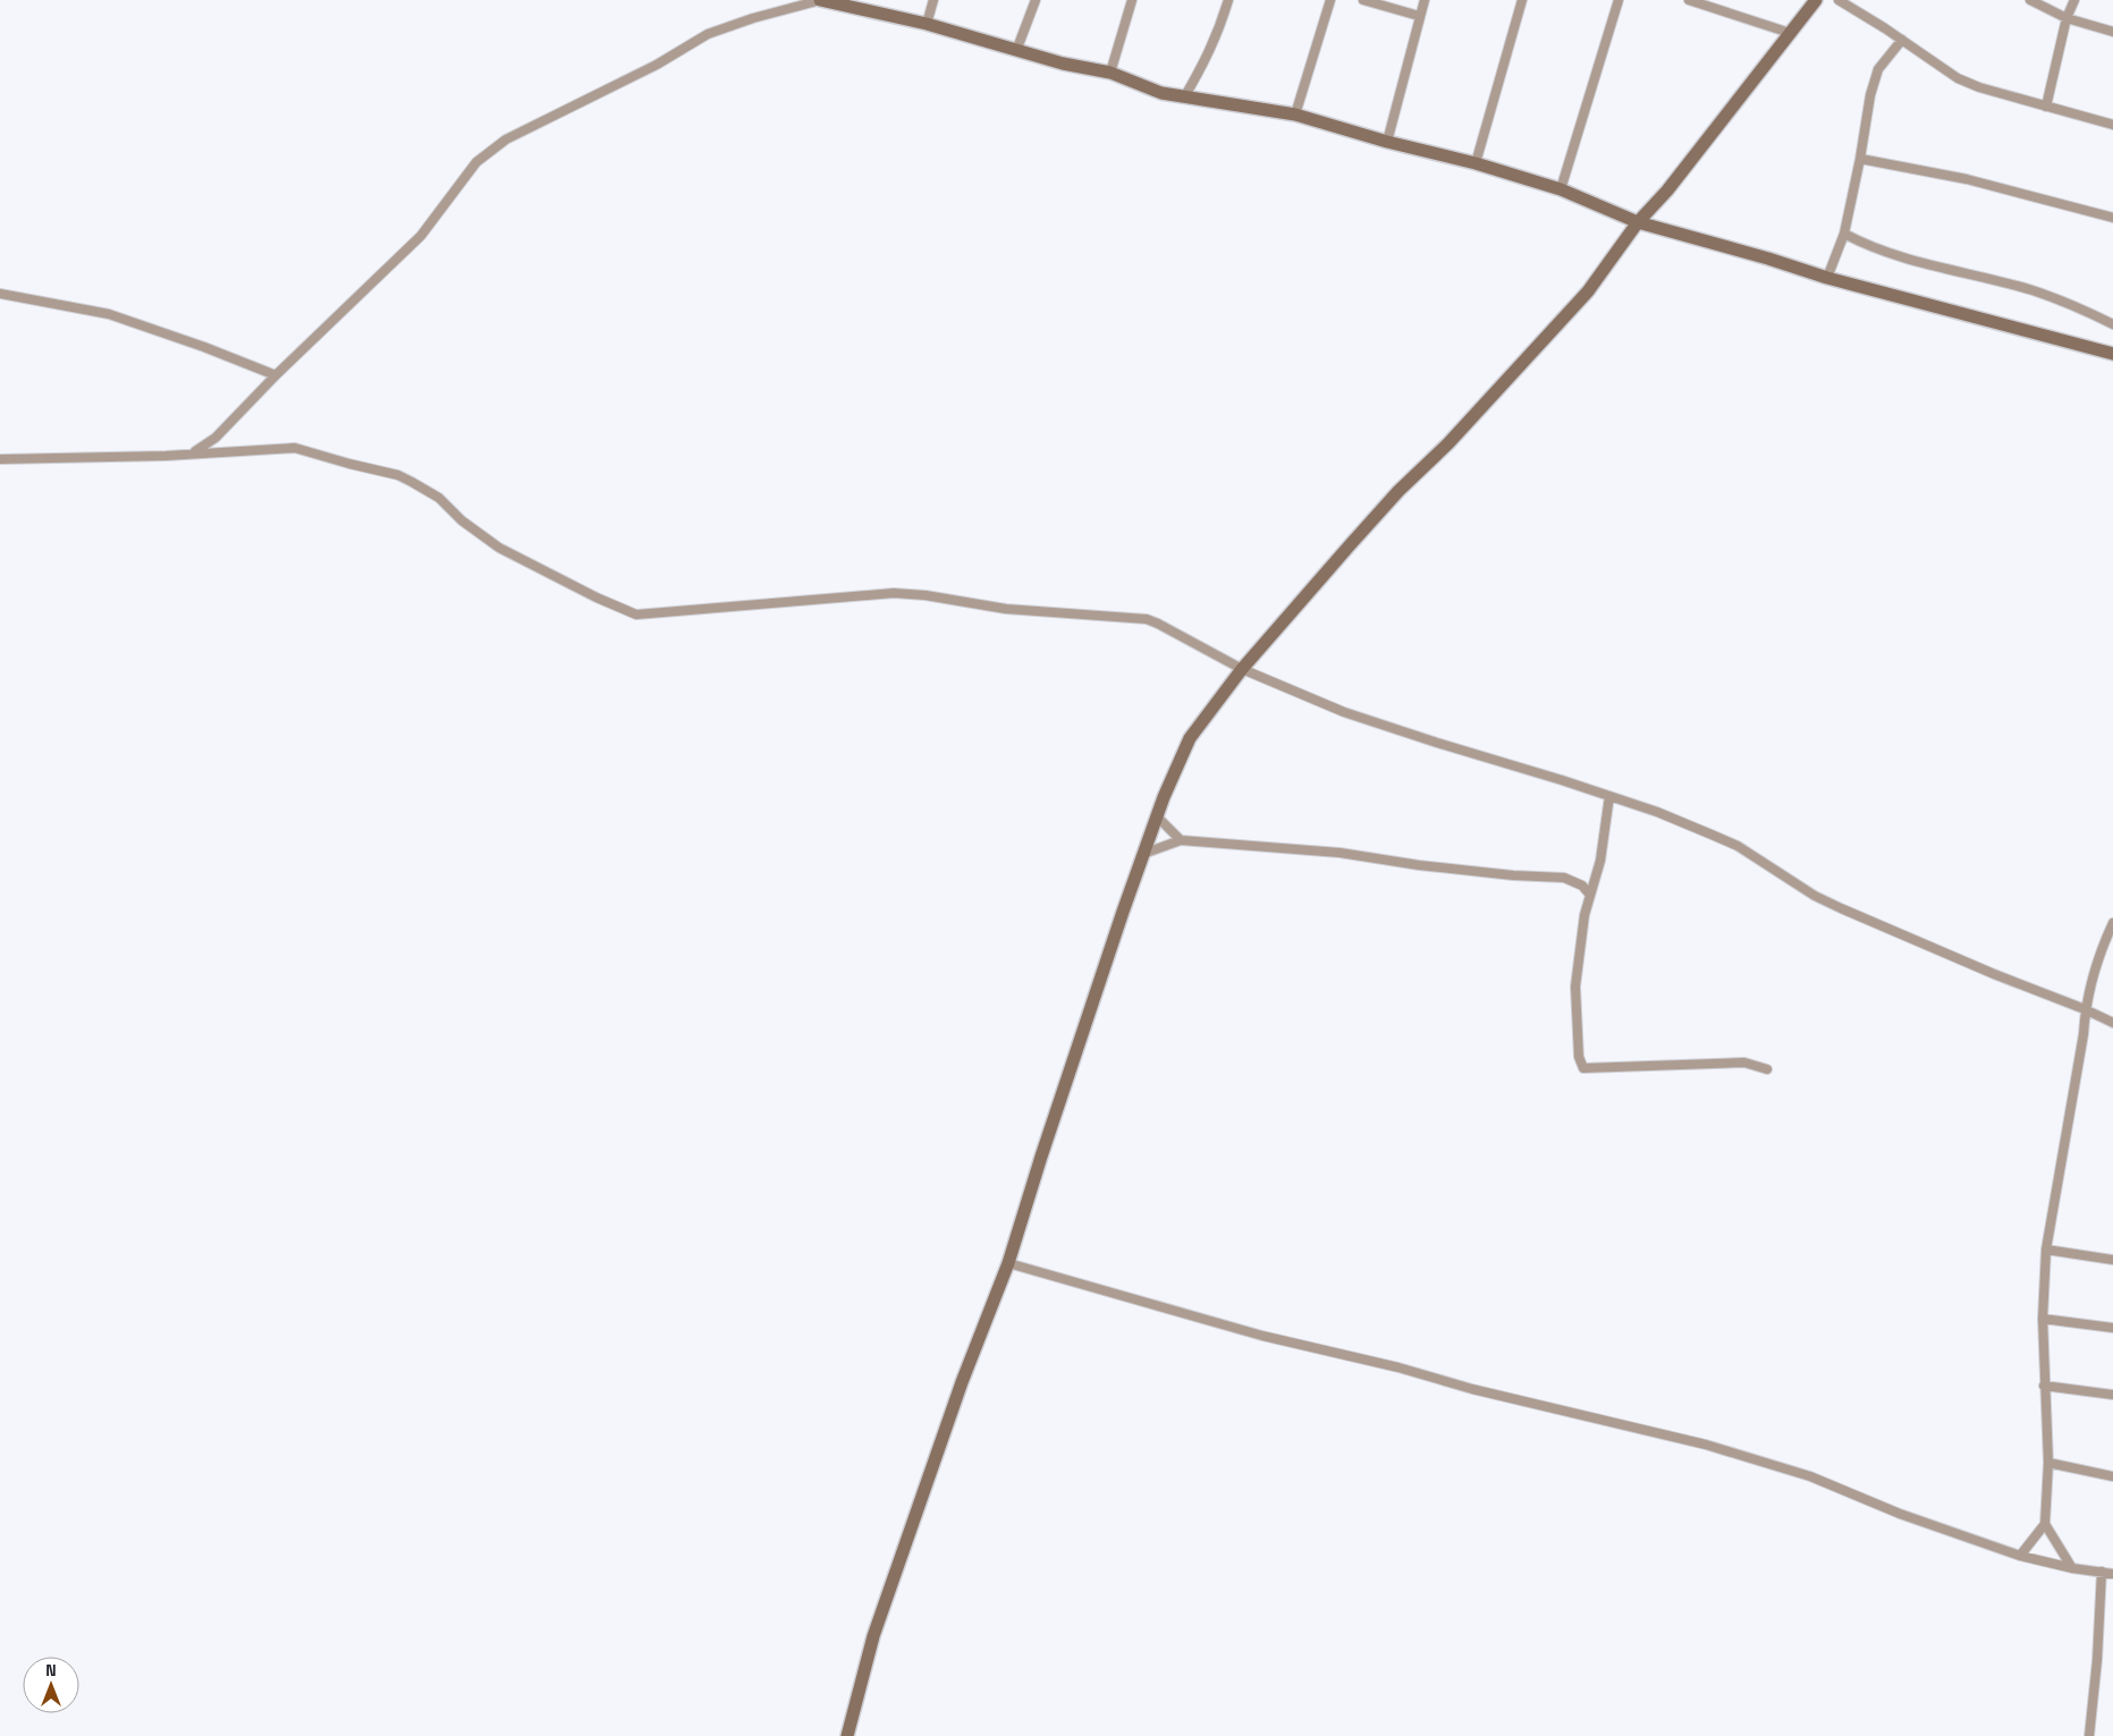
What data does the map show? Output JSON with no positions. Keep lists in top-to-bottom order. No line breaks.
{"north":"top"}
